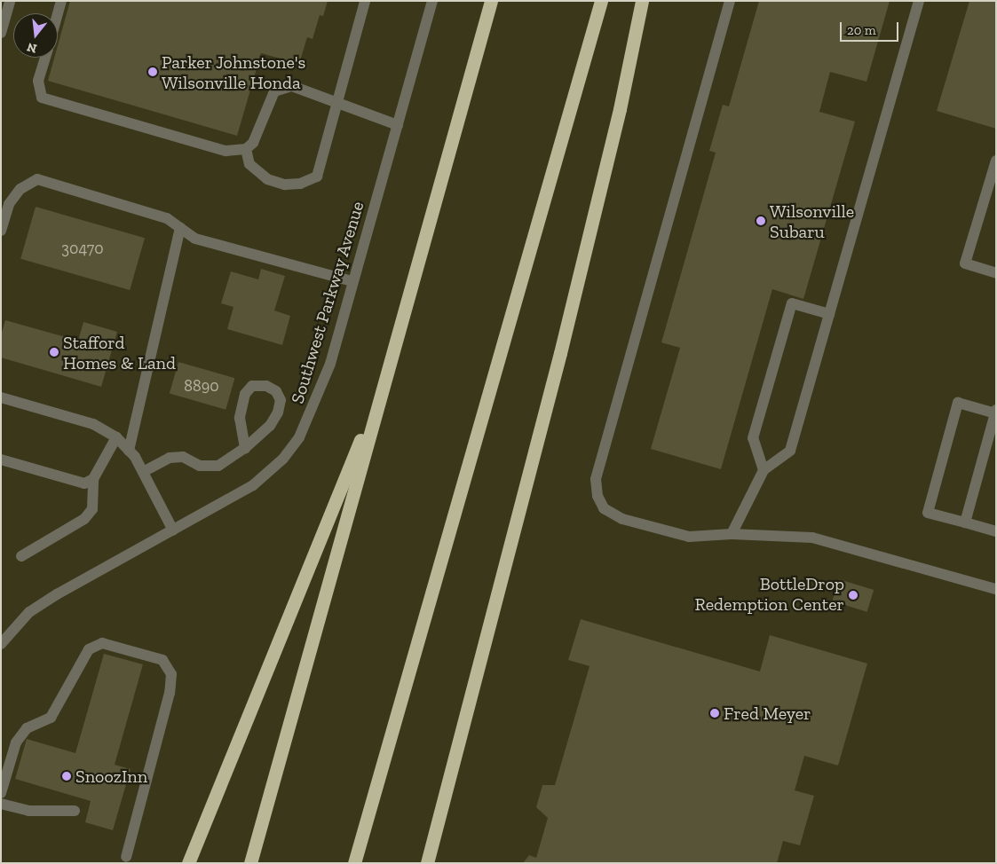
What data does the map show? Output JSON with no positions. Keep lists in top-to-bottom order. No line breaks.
{"streets":{"street":["Southwest Parkway Avenue"]},"places":["Parker Johnstone's Wilsonville Honda","Wilsonville Subaru","Stafford Homes & Land","BottleDrop Redemption Center","Fred Meyer","SnoozInn"],"house_numbers":["30470","8890"],"scale_bar":"20 m","north":"bottom"}
